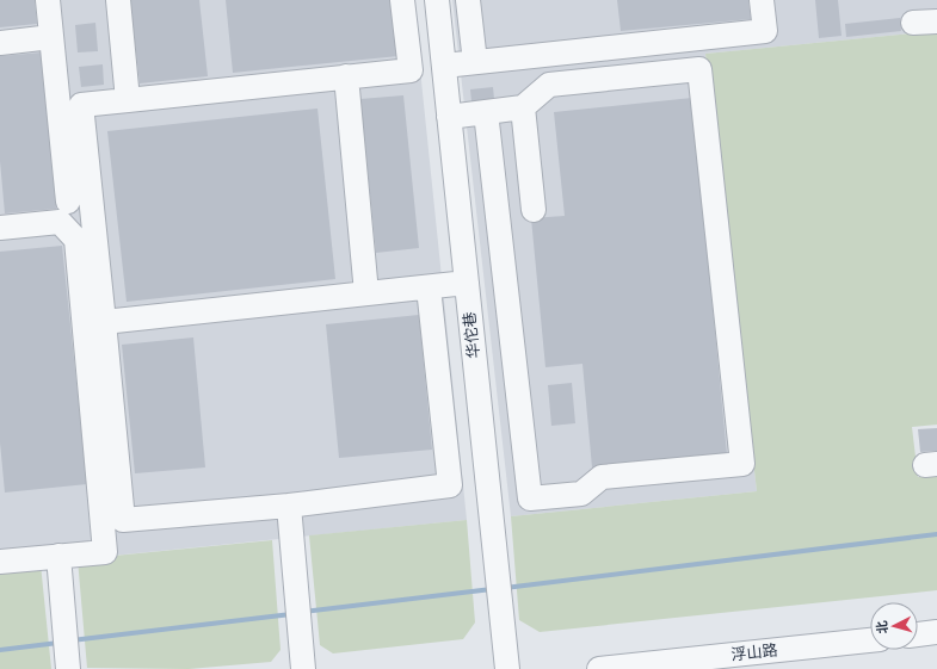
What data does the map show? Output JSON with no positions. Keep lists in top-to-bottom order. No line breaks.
{"streets":{"street":["华佗巷","浮山路"]},"north":"left"}
